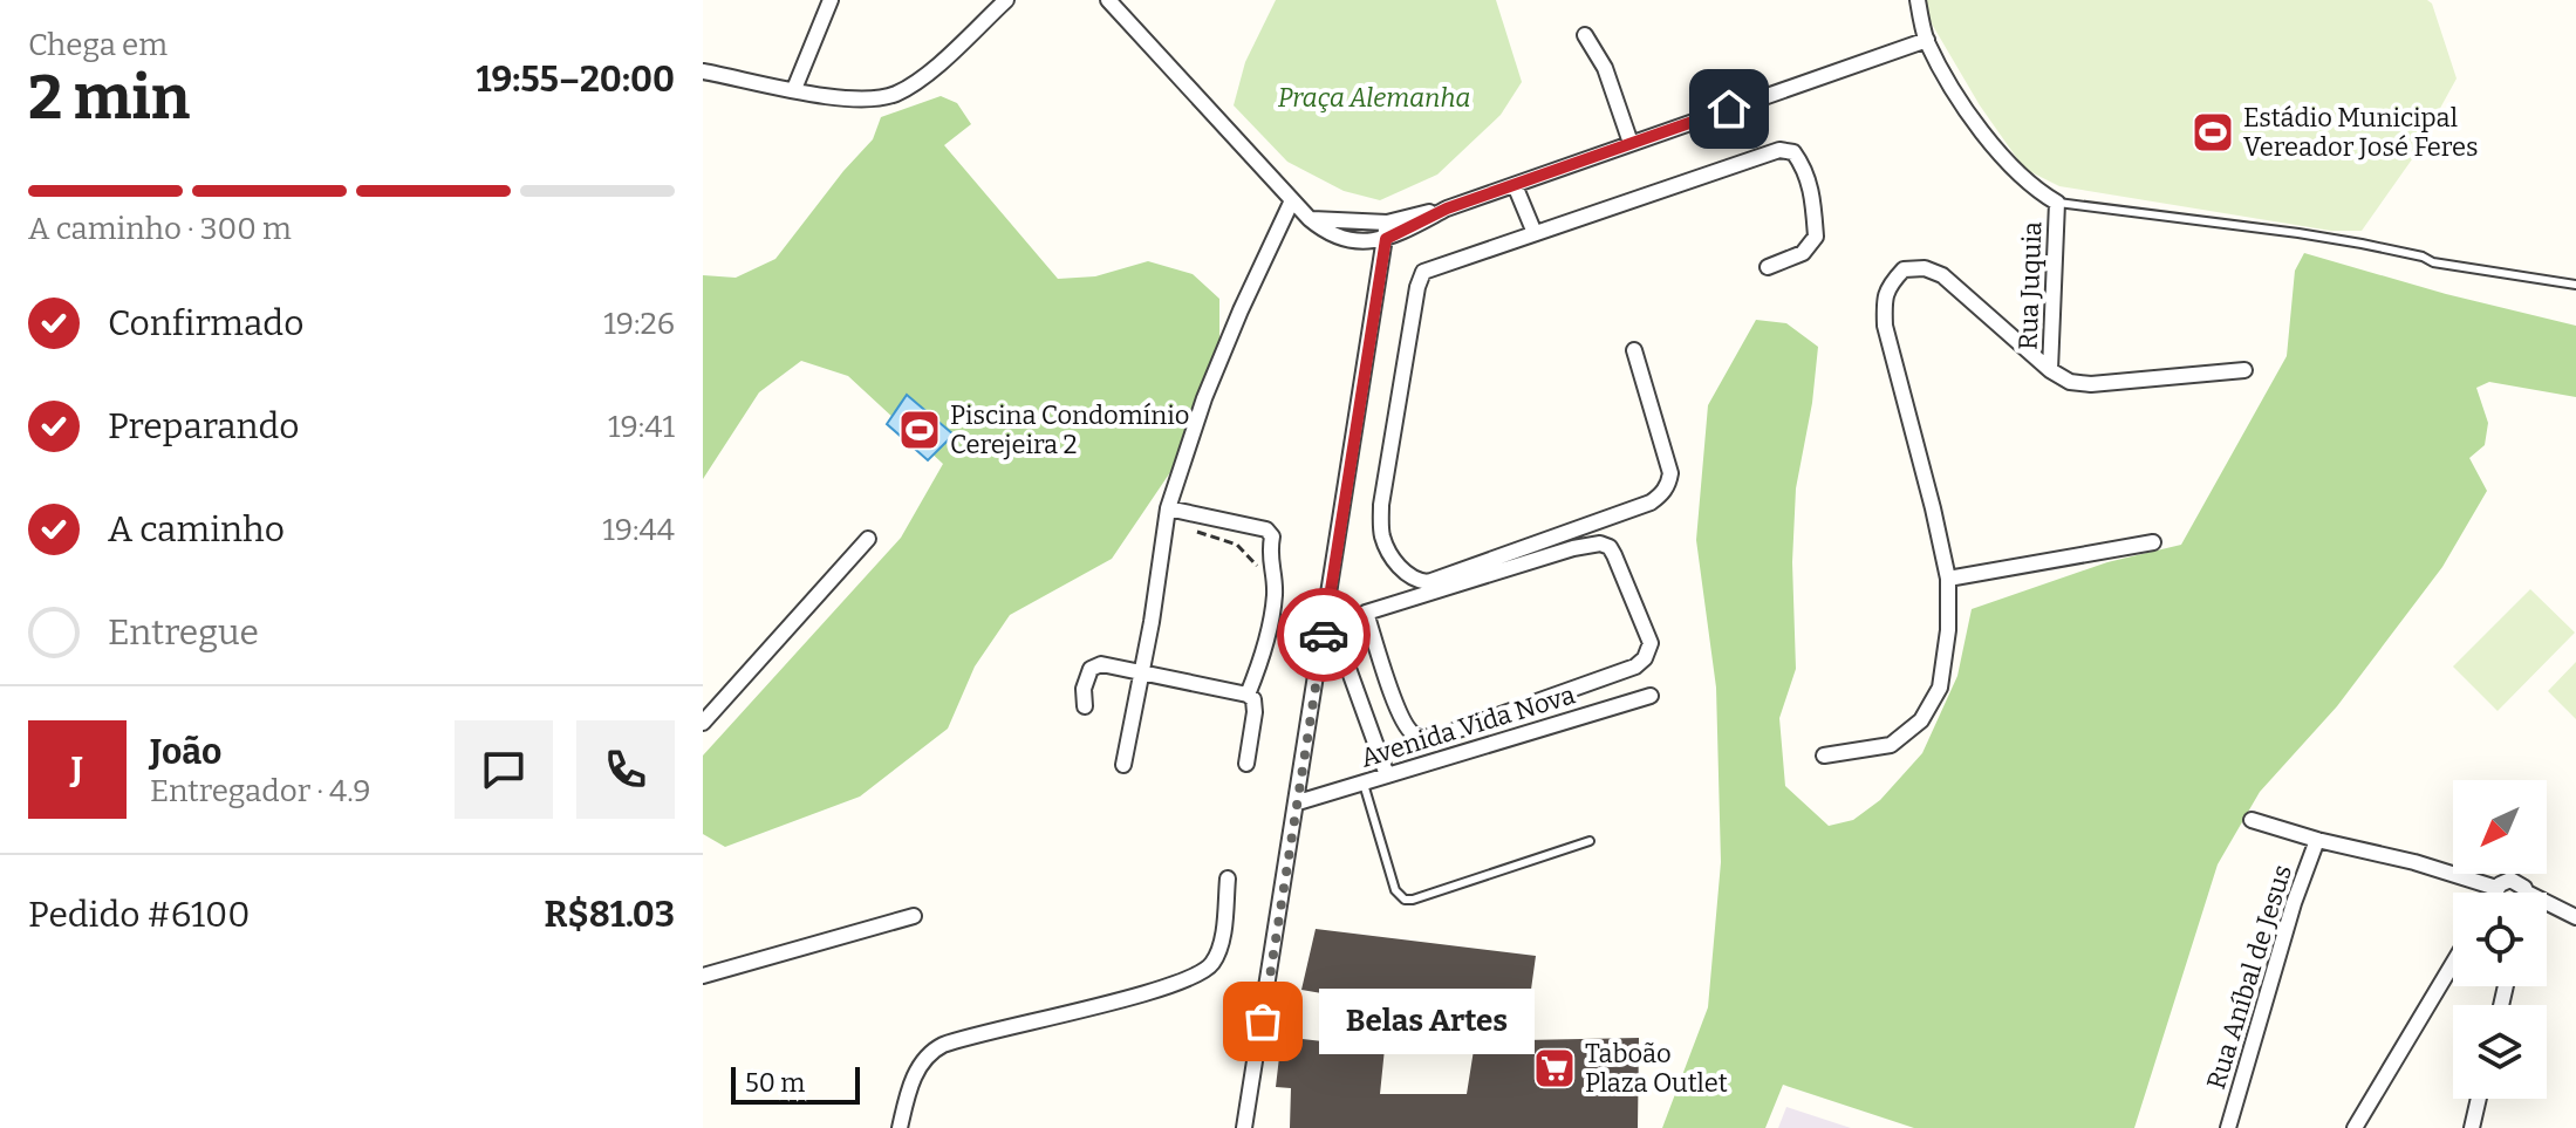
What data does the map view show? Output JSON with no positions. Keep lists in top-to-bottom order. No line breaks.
{"streets":{"street":["Rua Juquia","Avenida Vida Nova","Rua Aníbal de Jesus"]},"parks":["Praça Alemanha"],"places":{"sports":["Estádio Municipal Vereador José Feres","Piscina Condomínio Cerejeira 2"],"other":["Belas Artes"],"supermarket":["Taboão Plaza Outlet"]},"scale_bar":"50 m","north":"bottom left","page":{"heading":["2 min","Chega em","19:55–20:00"],"panel":["João","Entregador · 4.9","Pedido #6100","R$81.03"],"bar":"A caminho · 300 m","list":[["Confirmado","19:26"],["Preparando","19:41"],["A caminho","19:44"],"Entregue"],"round":"J","bubble":"Belas Artes","scale":"50 m"}}
